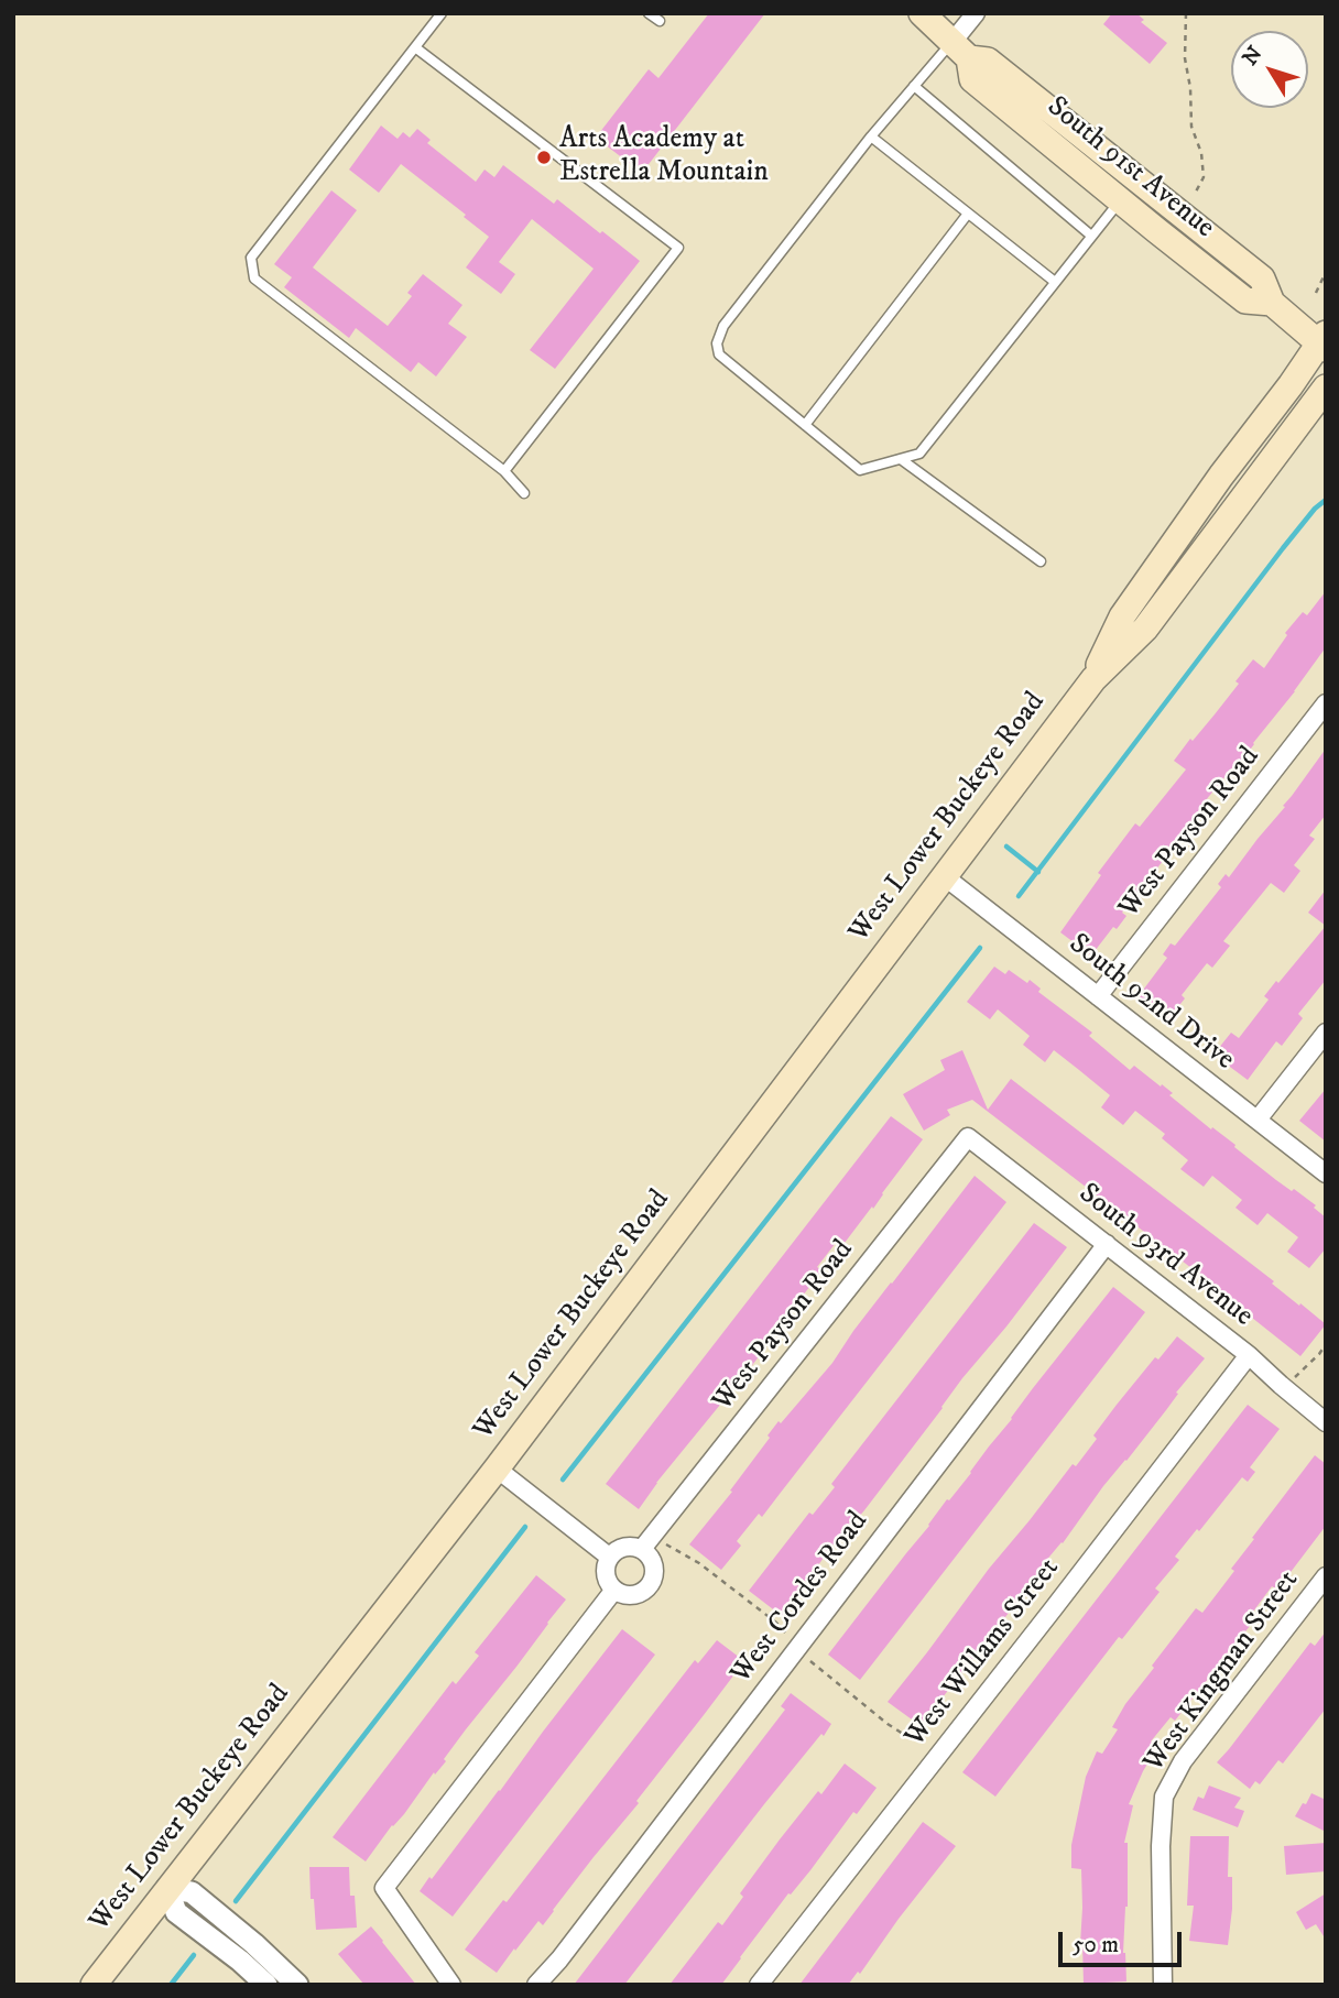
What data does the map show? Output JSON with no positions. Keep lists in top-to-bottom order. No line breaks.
{"streets":{"main road":["South 91st Avenue","West Lower Buckeye Road"],"street":["West Payson Road","South 92nd Drive","South 93rd Avenue","West Cordes Road","West Willams Street","West Kingman Street"]},"crossings":[["South 91st Avenue","West Lower Buckeye Road"],["West Lower Buckeye Road","South 92nd Drive"],["West Payson Road","South 92nd Drive"],["West Payson Road","South 93rd Avenue"],["South 93rd Avenue","West Cordes Road"],["South 93rd Avenue","West Willams Street"]],"places":["Arts Academy at Estrella Mountain"],"scale_bar":"50 m","north":"top left"}
